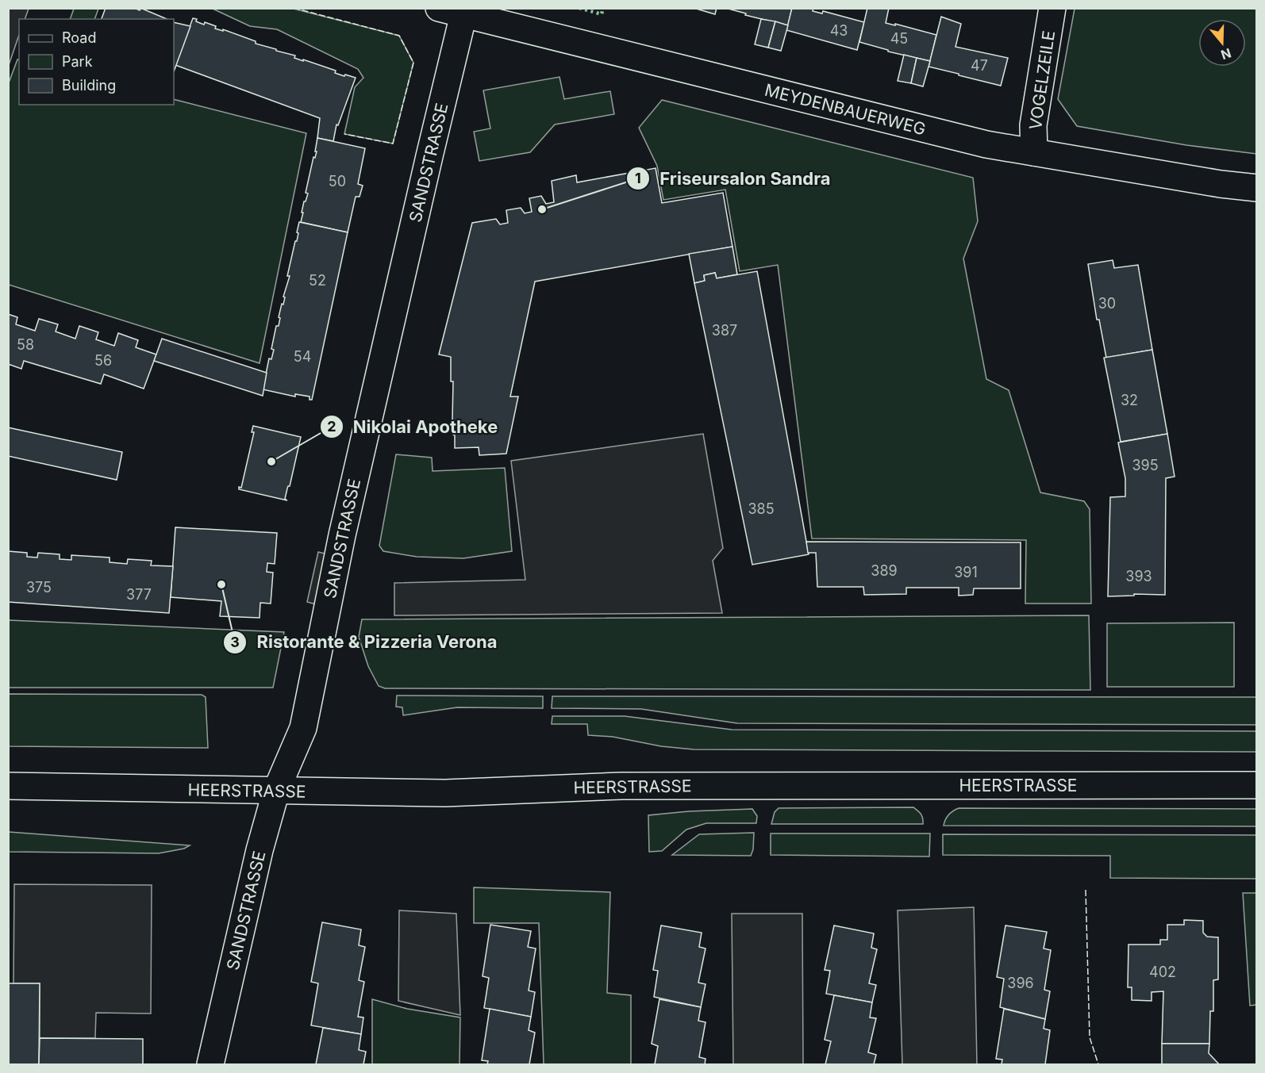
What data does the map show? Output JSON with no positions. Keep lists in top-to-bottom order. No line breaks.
{"streets":{"street":["VOGELZEILE","MEYDENBAUERWEG","SANDSTRASSE","HEERSTRASSE"]},"crossings":[["VOGELZEILE","MEYDENBAUERWEG"],["MEYDENBAUERWEG","SANDSTRASSE"],["SANDSTRASSE","HEERSTRASSE"]],"places":["Friseursalon Sandra","Nikolai Apotheke","Ristorante & Pizzeria Verona"],"house_numbers":["43","45","47","50","52","30","387","58","54","56","32","395","385","389","391","393","375","377","402","396"],"legend":["Road","Park","Building"],"north":"bottom"}
